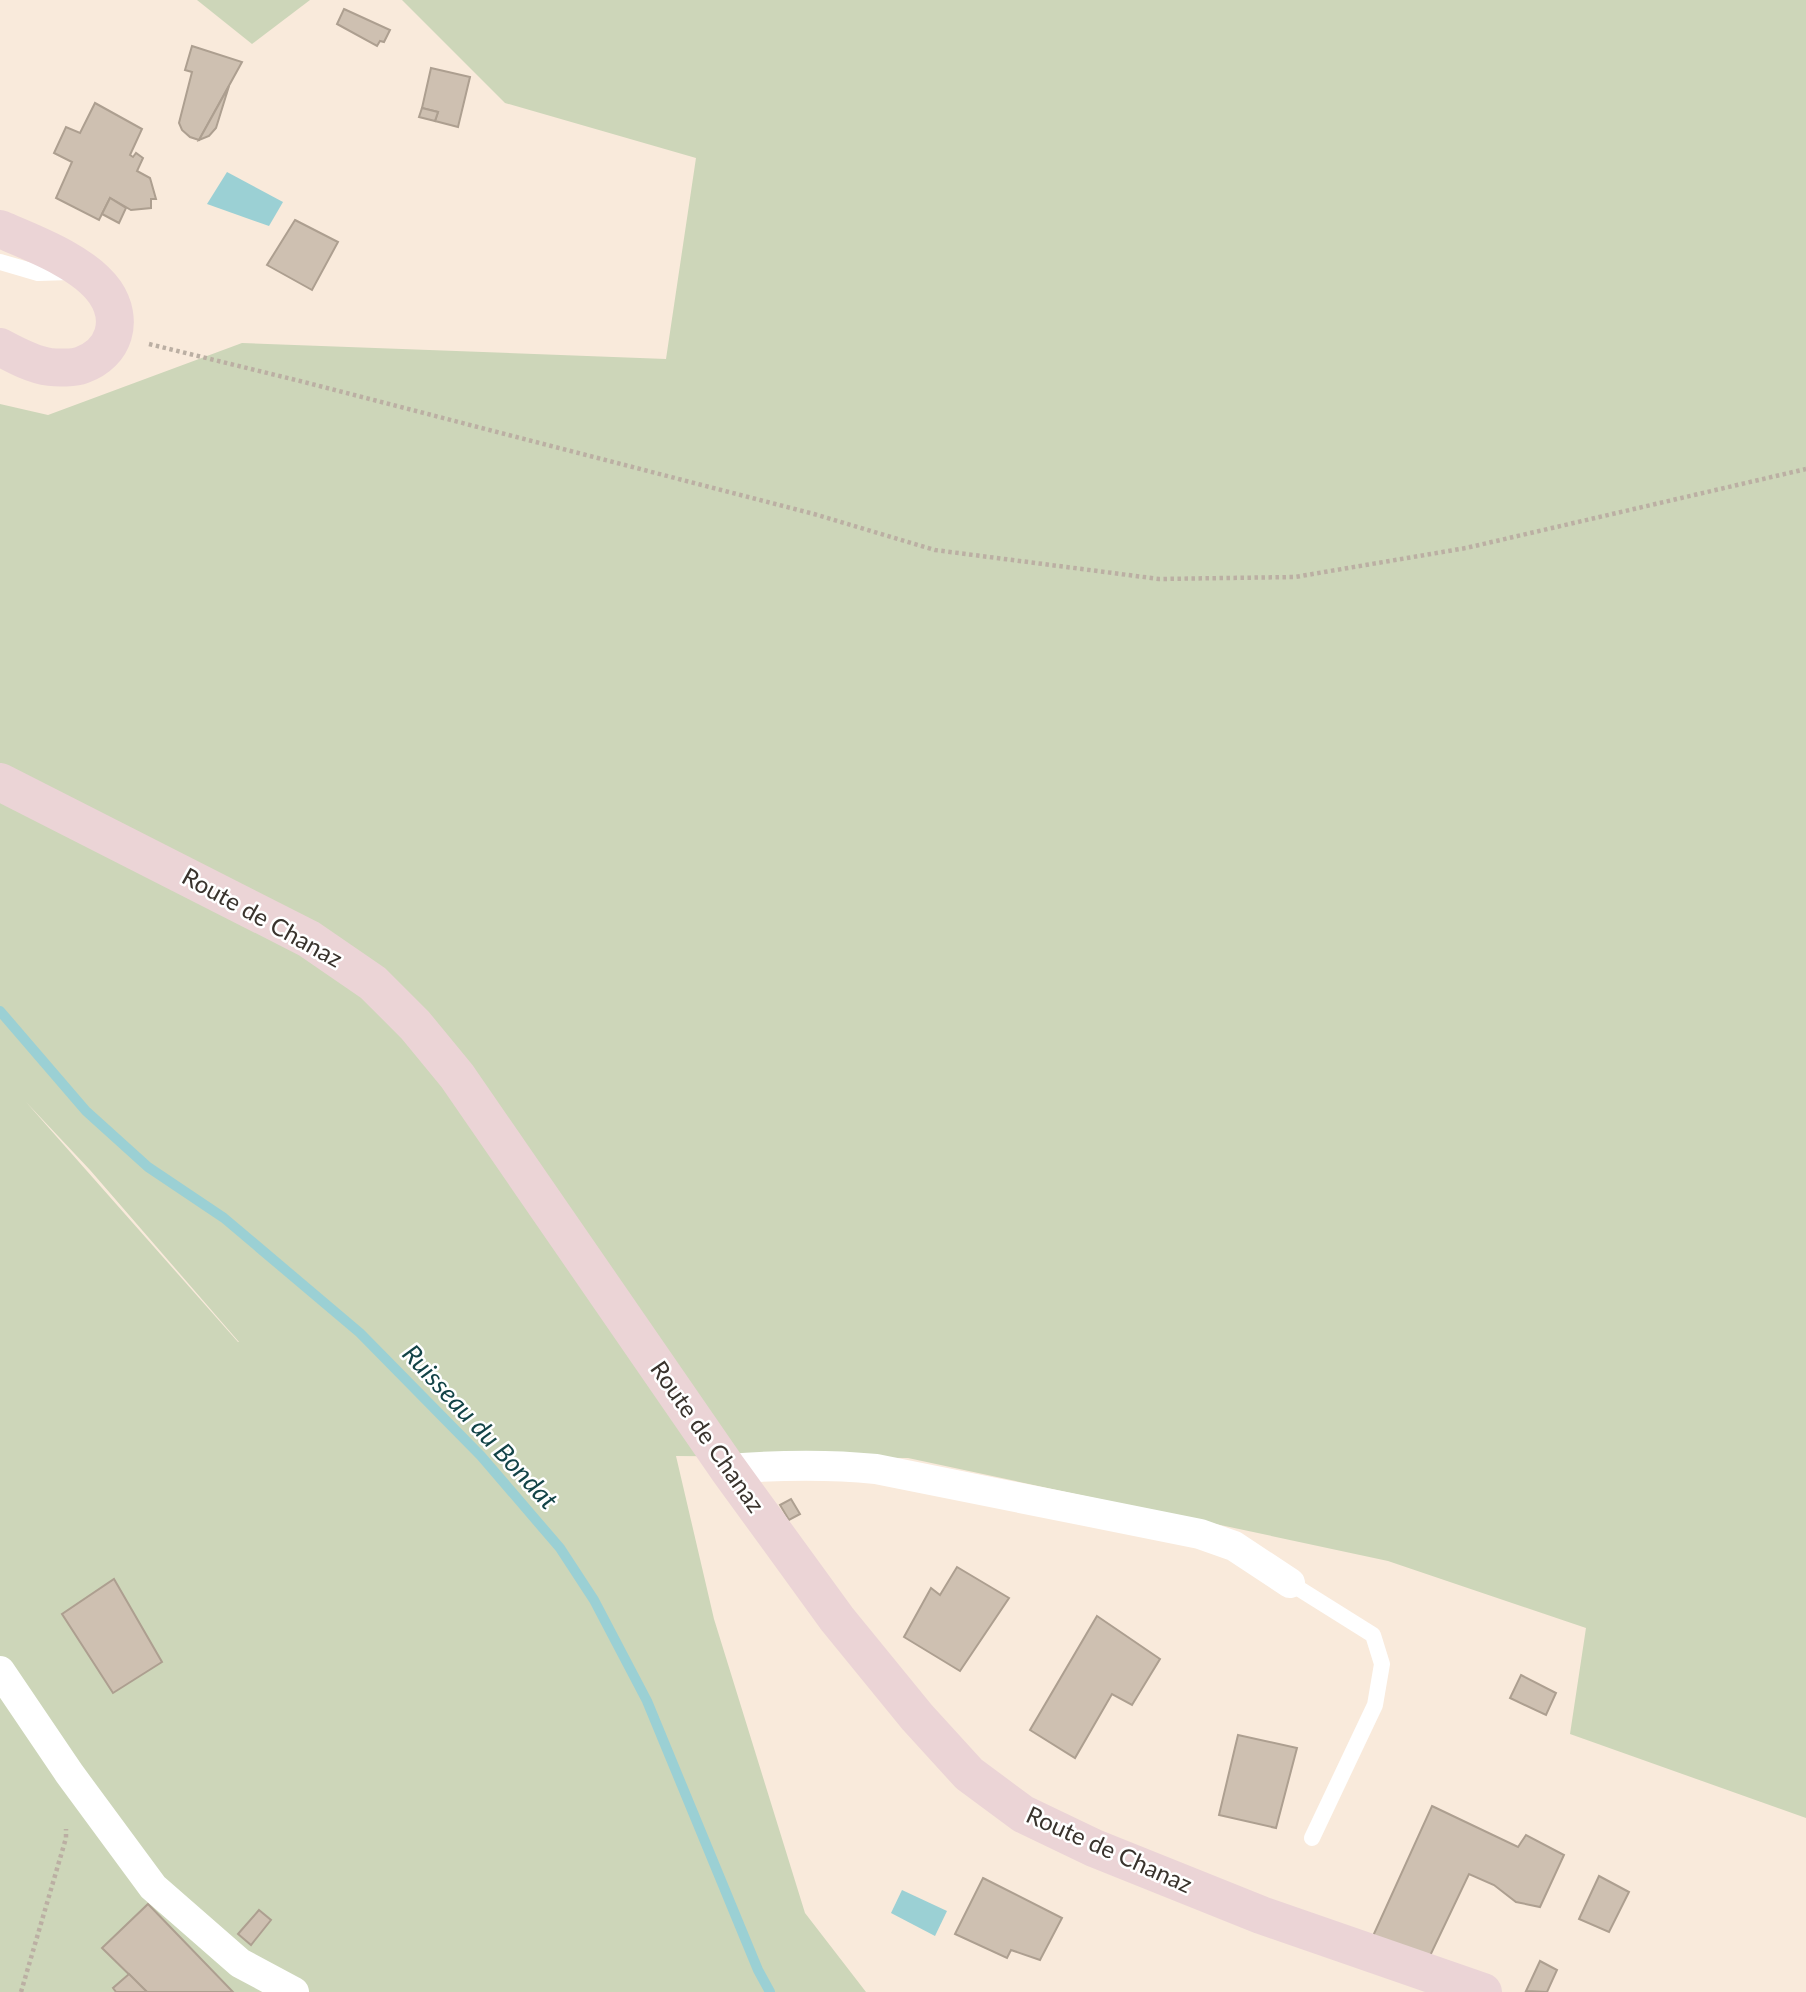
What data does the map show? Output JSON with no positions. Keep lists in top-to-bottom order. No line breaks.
{"streets":{"street":["Route de Chanaz"]},"water":["Ruisseau du Bondat"]}
